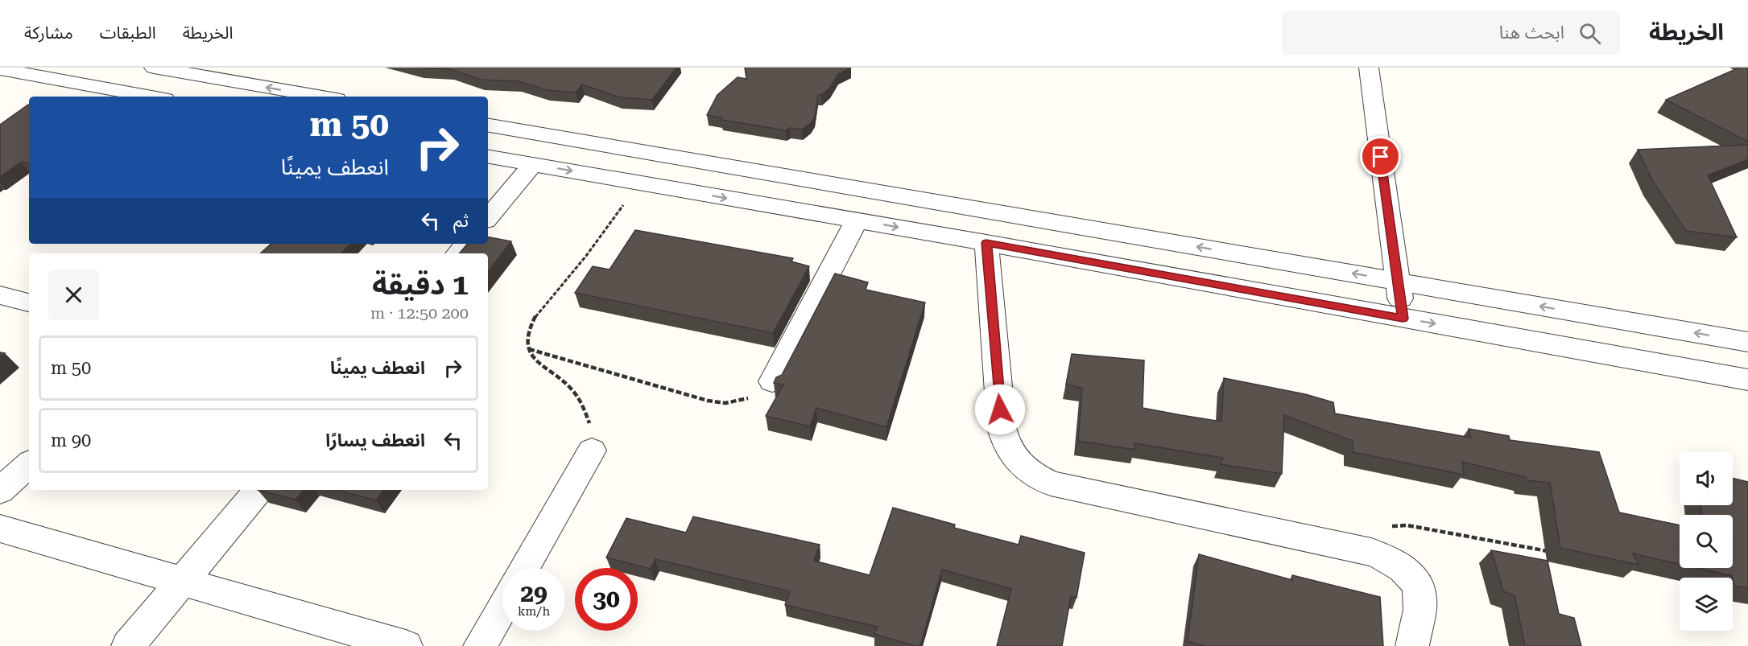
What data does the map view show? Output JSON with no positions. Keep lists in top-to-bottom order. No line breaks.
{"page":{"header":"الخريطة","search":"ابحث هنا","nav":["الخريطة","الطبقات","مشاركة"],"turn":["50 m","انعطف يمينًا"],"then":"ثم","heading":["1 دقيقة","200 m · 12:50"],"list":[{"name":"انعطف يمينًا","value":"50 m"},{"name":"انعطف يسارًا","value":"90 m"}],"speed":"29 km/h","limit":"30"}}
